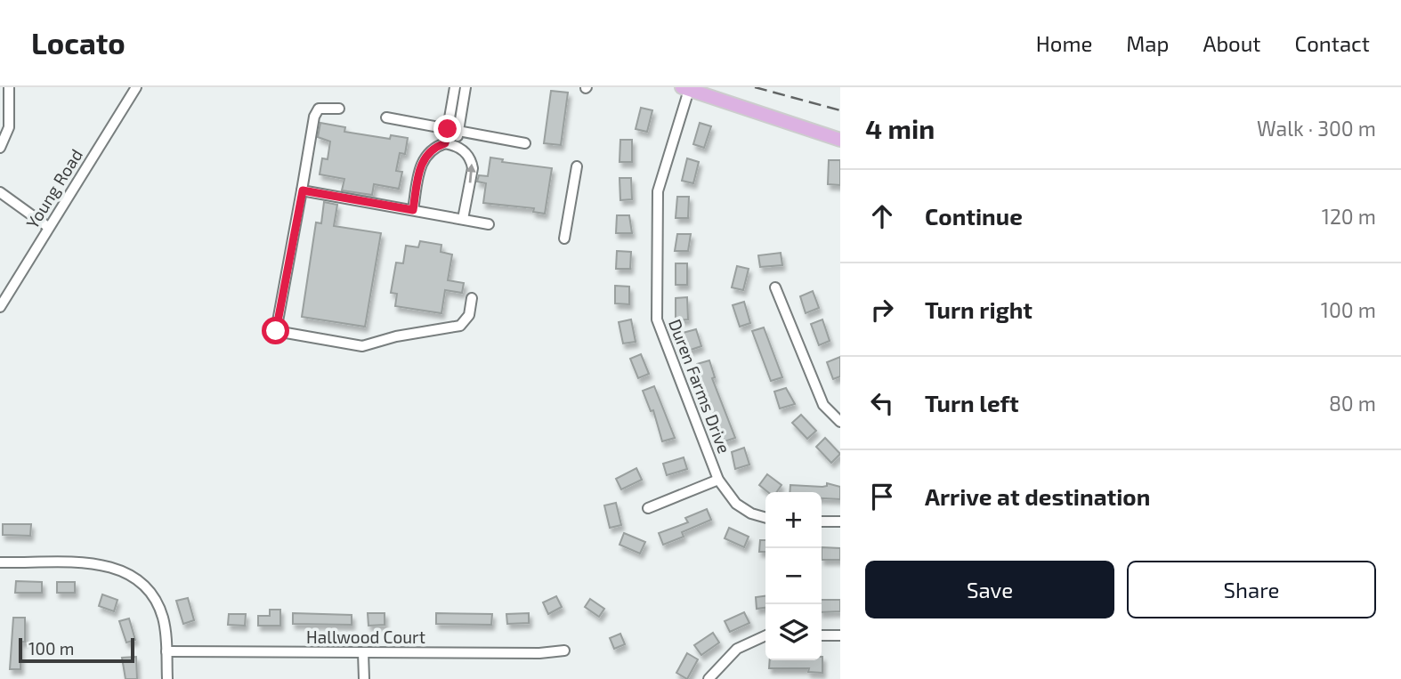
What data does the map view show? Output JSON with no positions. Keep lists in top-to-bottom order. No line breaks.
{"streets":{"street":["Young Road","Duren Farms Drive","Hallwood Court"]},"scale_bar":"100 m","page":{"header":"Locato","nav":["Home","Map","About","Contact"],"heading":["4 min","Walk · 300 m"],"list":[["Continue","120 m"],["Turn right","100 m"],["Turn left","80 m"],"Arrive at destination"],"map_buttons":["+","−"],"buttons":["Save","Share"],"scale":"100 m"}}
